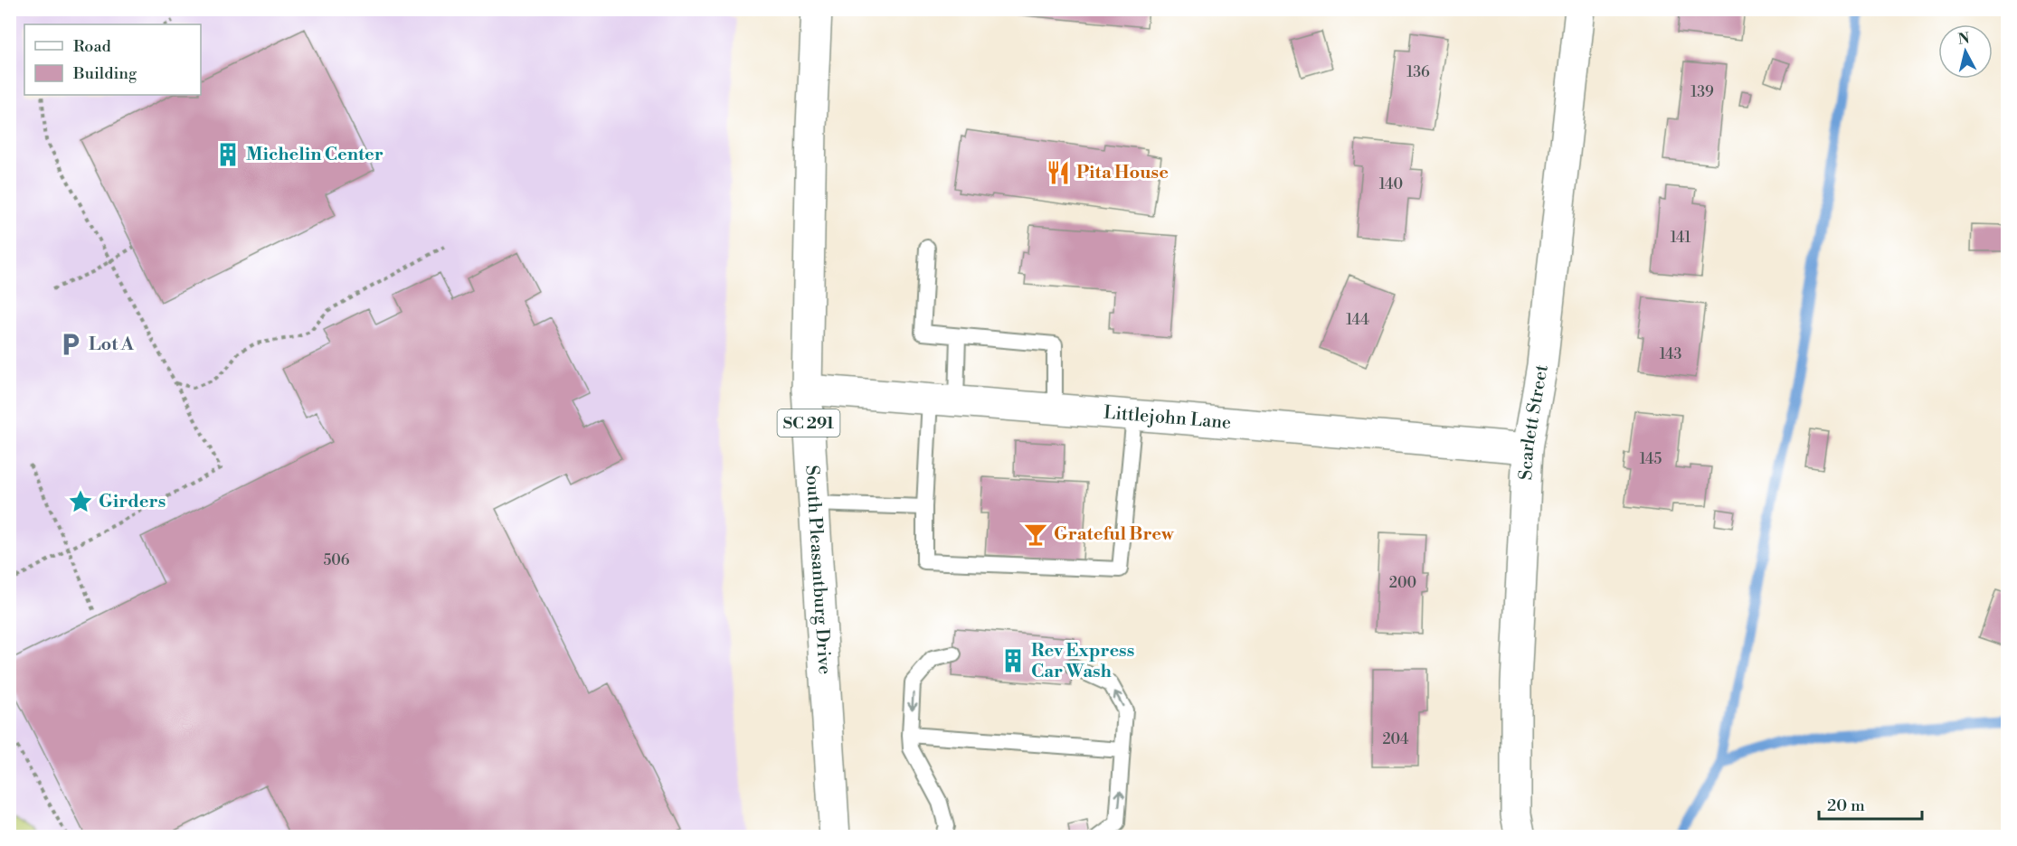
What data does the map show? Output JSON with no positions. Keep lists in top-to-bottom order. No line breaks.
{"streets":{"street":["Littlejohn Lane","Scarlett Street","SC 291","South Pleasantburg Drive"]},"crossings":[["Littlejohn Lane","Scarlett Street"],["Littlejohn Lane","South Pleasantburg Drive"]],"places":{"building":["Michelin Center","Rev Express Car Wash"],"restaurant":["Pita House"],"parking":["Lot A"],"place":["Girders"],"bar":["Grateful Brew"]},"house_numbers":["136","139","140","141","144","143","145","506","200","204"],"legend":["Road","Building"],"scale_bar":"20 m","north":"top"}
